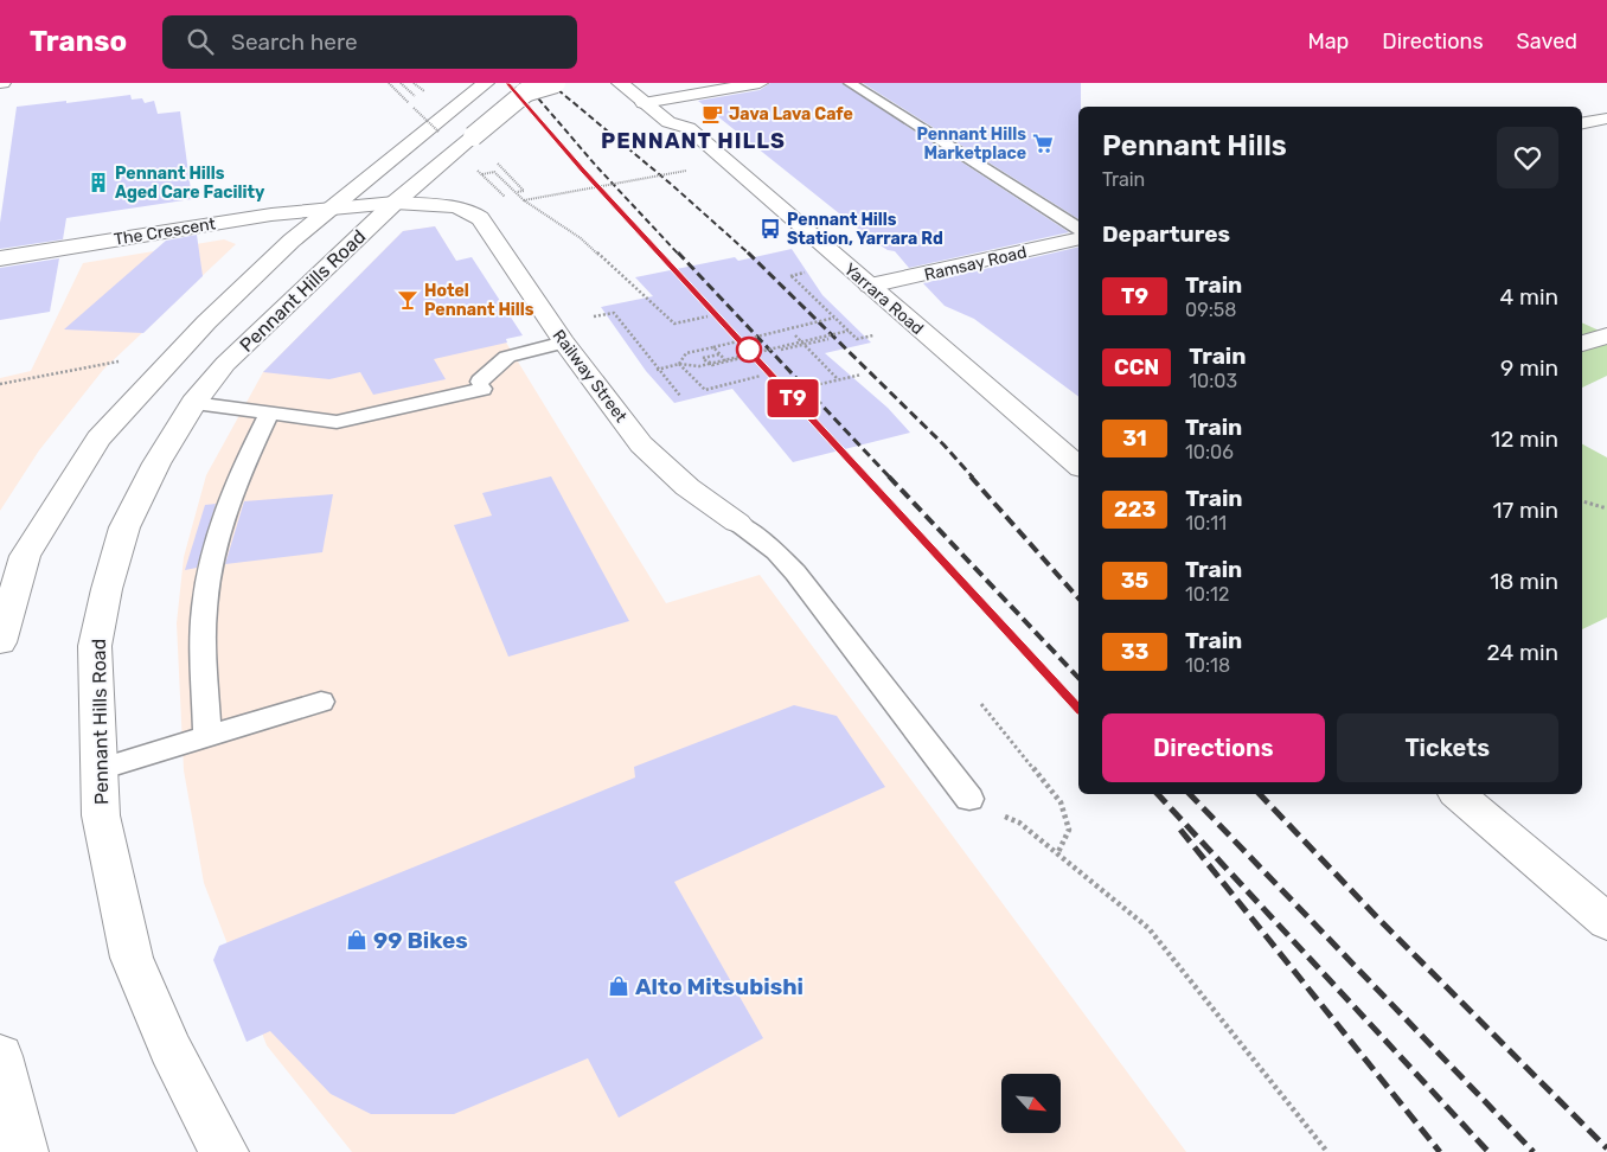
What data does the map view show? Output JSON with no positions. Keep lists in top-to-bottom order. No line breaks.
{"streets":{"main road":["The Crescent","Ramsay Road","Pennant Hills Road","Yarrara Road","Railway Street"]},"crossings":[["The Crescent","Pennant Hills Road"],["The Crescent","Railway Street"],["Ramsay Road","Yarrara Road"],["Pennant Hills Road","Railway Street"]],"districts":["PENNANT HILLS"],"places":{"cafe":["Java Lava Cafe"],"supermarket":["Pennant Hills Marketplace"],"building":["Pennant Hills Aged Care Facility"],"bus stop":["Pennant Hills Station, Yarrara Rd"],"bar":["Hotel Pennant Hills"],"shop":["99 Bikes","Alto Mitsubishi"]},"north":"bottom right","page":{"header":"Transo","search":"Search here","nav":["Map","Directions","Saved"],"on_map":"T9","heading":[["Pennant Hills","Train"],"Departures"],"list":[{"mark":"T9","name":"Train","note":"09:58","value":"4 min"},{"mark":"CCN","name":"Train","note":"10:03","value":"9 min"},{"mark":"31","name":"Train","note":"10:06","value":"12 min"},{"mark":"223","name":"Train","note":"10:11","value":"17 min"},{"mark":"35","name":"Train","note":"10:12","value":"18 min"},{"mark":"33","name":"Train","note":"10:18","value":"24 min"}],"buttons":["Directions","Tickets"]}}
